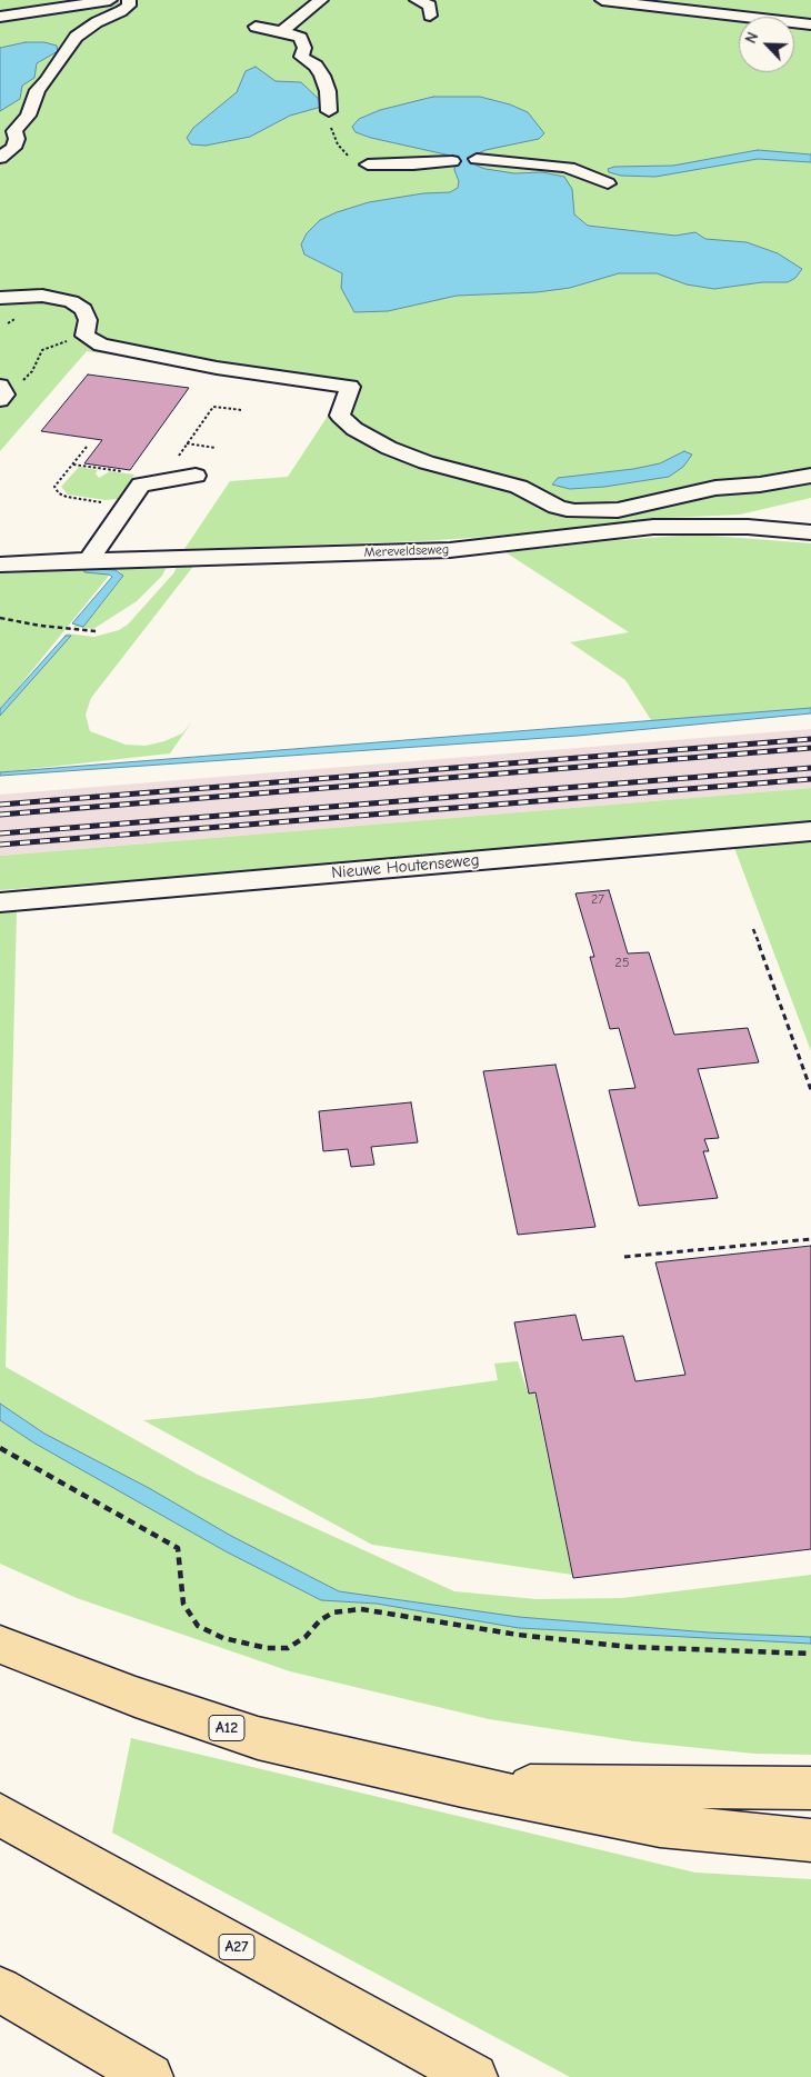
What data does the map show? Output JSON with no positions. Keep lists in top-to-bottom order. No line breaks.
{"streets":{"highway":["A12","A27"],"street":["Mereveldseweg","Nieuwe Houtenseweg"]},"house_numbers":["27","25"],"north":"top left"}
